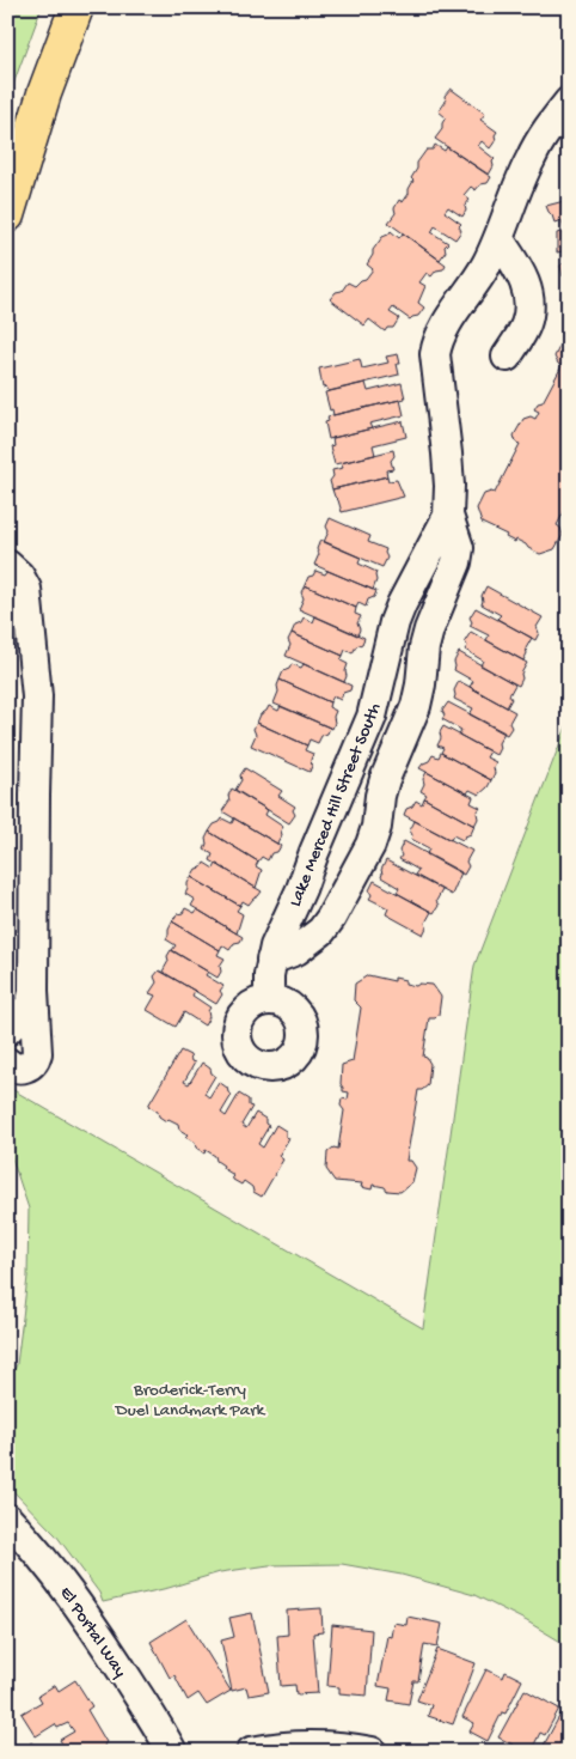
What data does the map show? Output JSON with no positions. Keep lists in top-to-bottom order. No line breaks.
{"streets":{"street":["Lake Merced Hill Street South","El Portal Way"]},"parks":["Broderick-Terry Duel Landmark Park"]}
